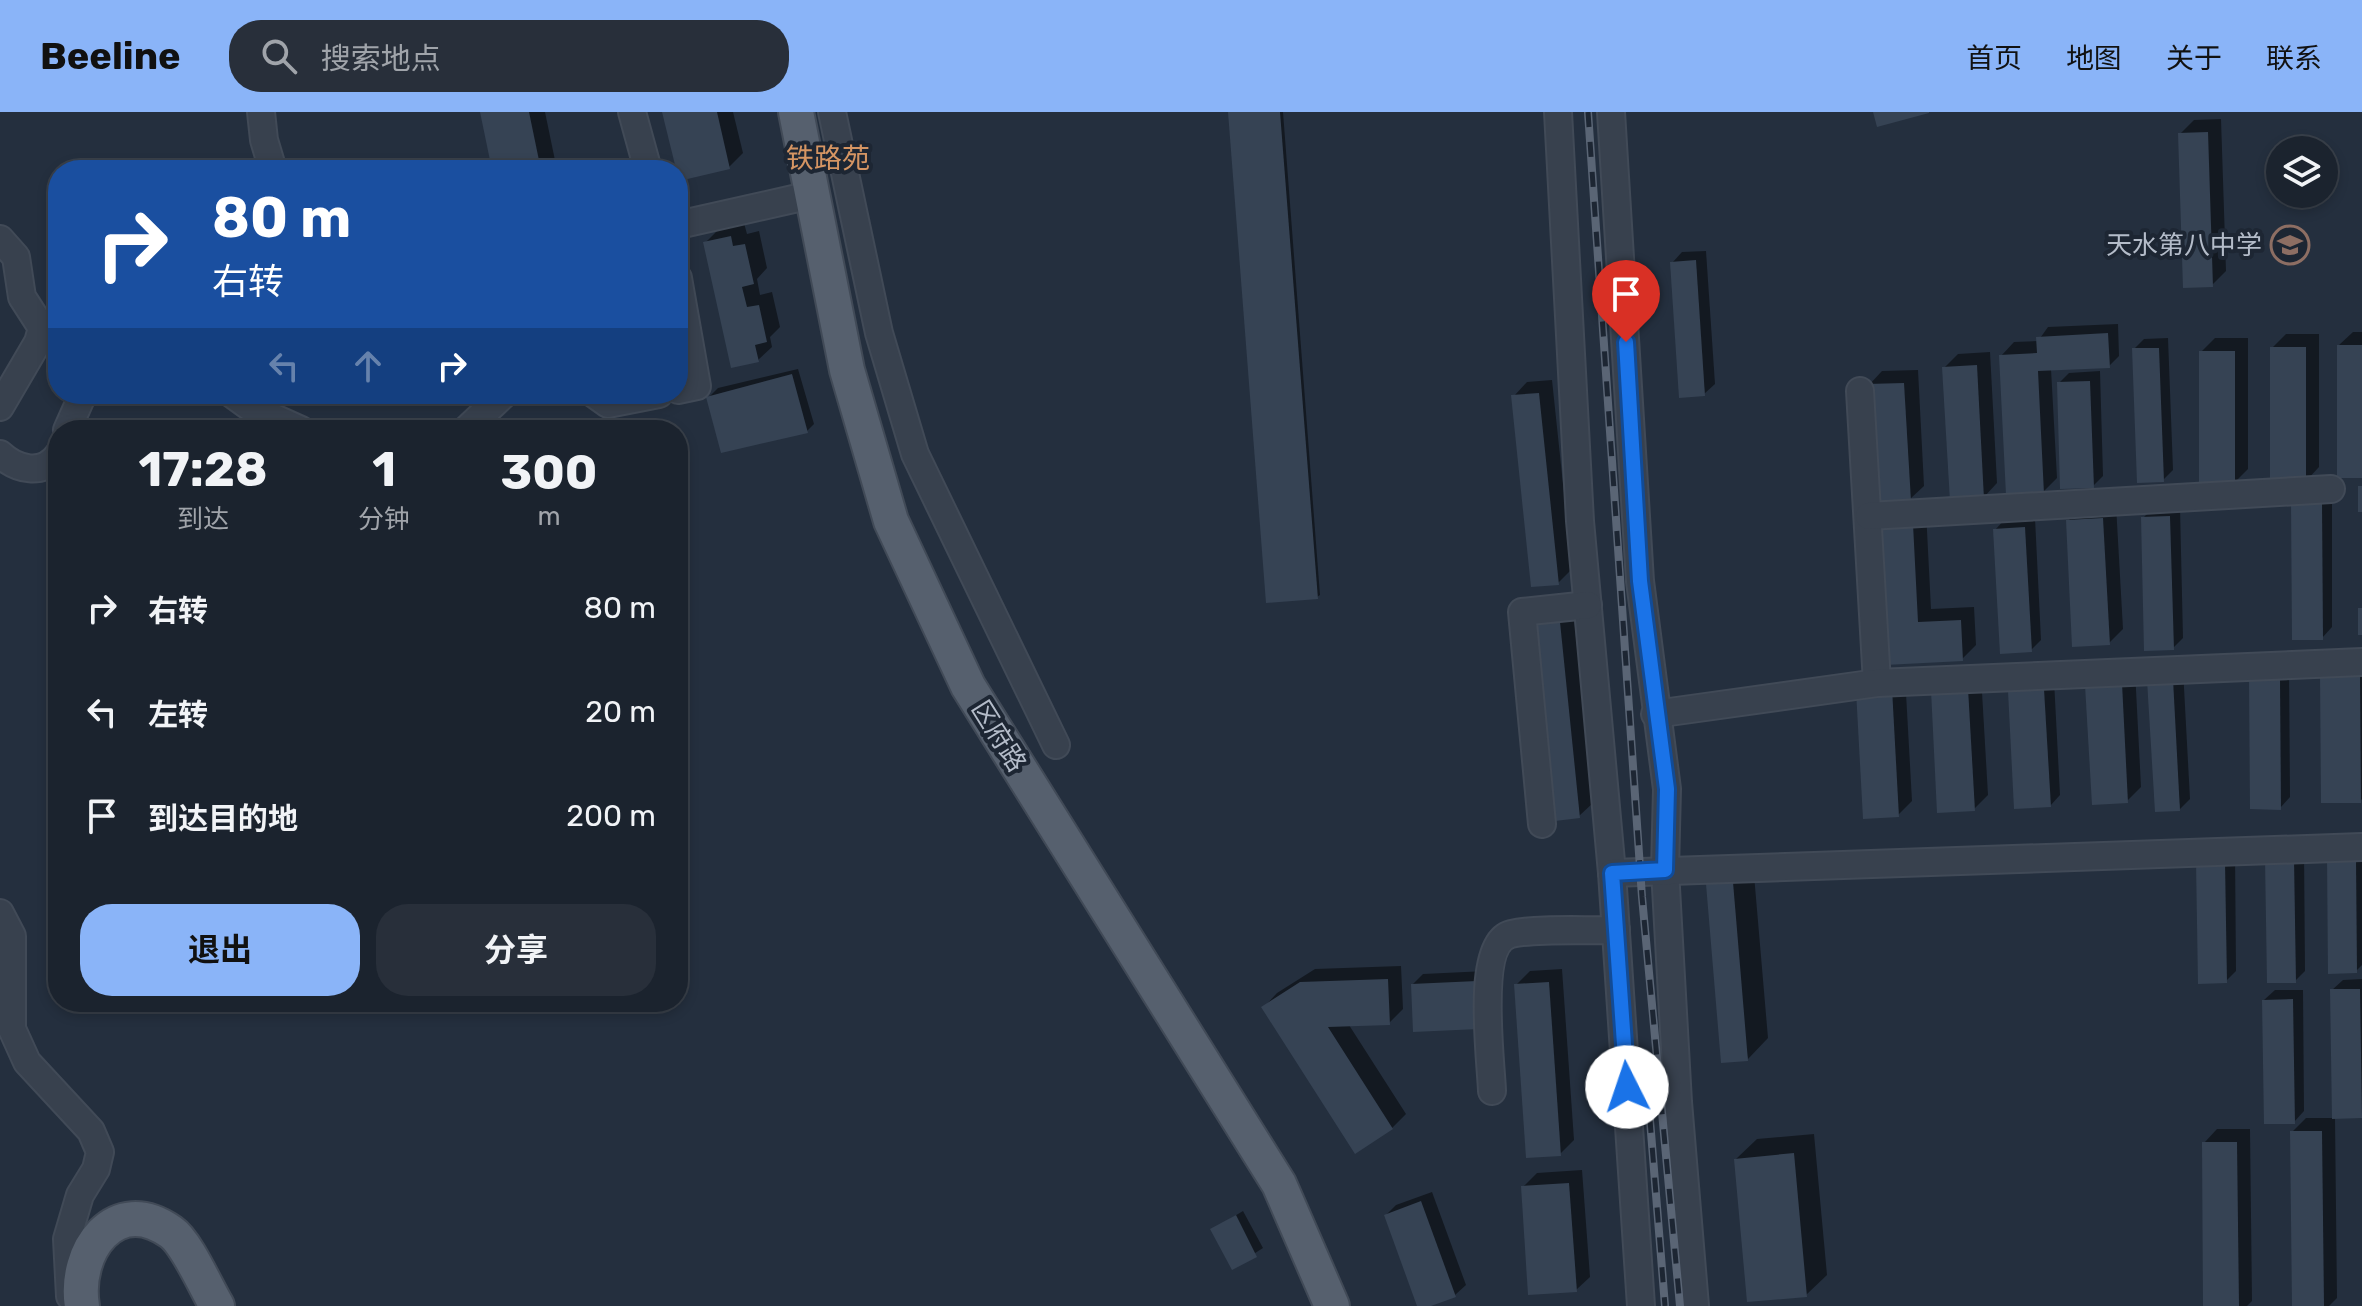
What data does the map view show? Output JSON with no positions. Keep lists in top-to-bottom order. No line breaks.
{"streets":{"main road":["区府路"]},"districts":["铁路苑"],"places":{"school or university":["天水第八中学"]},"page":{"header":"Beeline","search":"搜索地点","nav":["首页","地图","关于","联系"],"turn":["80 m","右转"],"eta":["17:28","到达","1","分钟","300","m"],"list":[{"name":"右转","value":"80 m"},{"name":"左转","value":"20 m"},{"name":"到达目的地","value":"200 m"}],"buttons":["退出","分享"]}}
